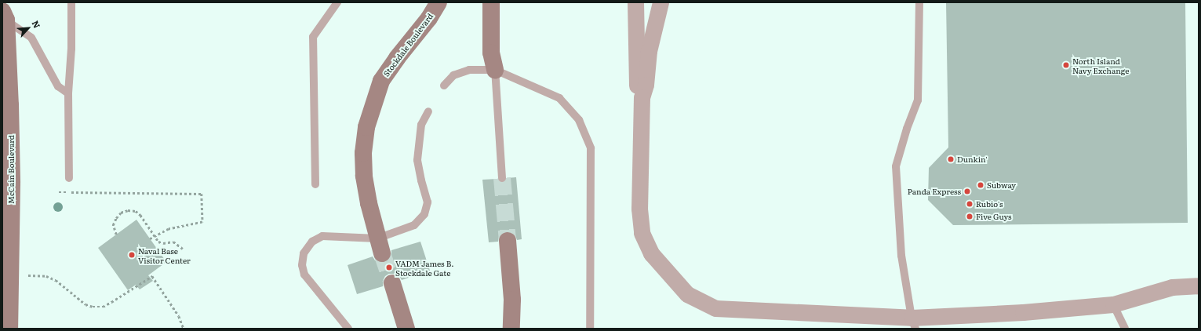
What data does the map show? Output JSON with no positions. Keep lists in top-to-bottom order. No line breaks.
{"streets":{"main road":["Stockdale Boulevard","McCain Boulevard"]},"places":["North Island Navy Exchange","Dunkin'","Subway","Panda Express","Rubio's","Five Guys","Naval Base Visitor Center","VADM James B. Stockdale Gate"],"north":"top right"}
